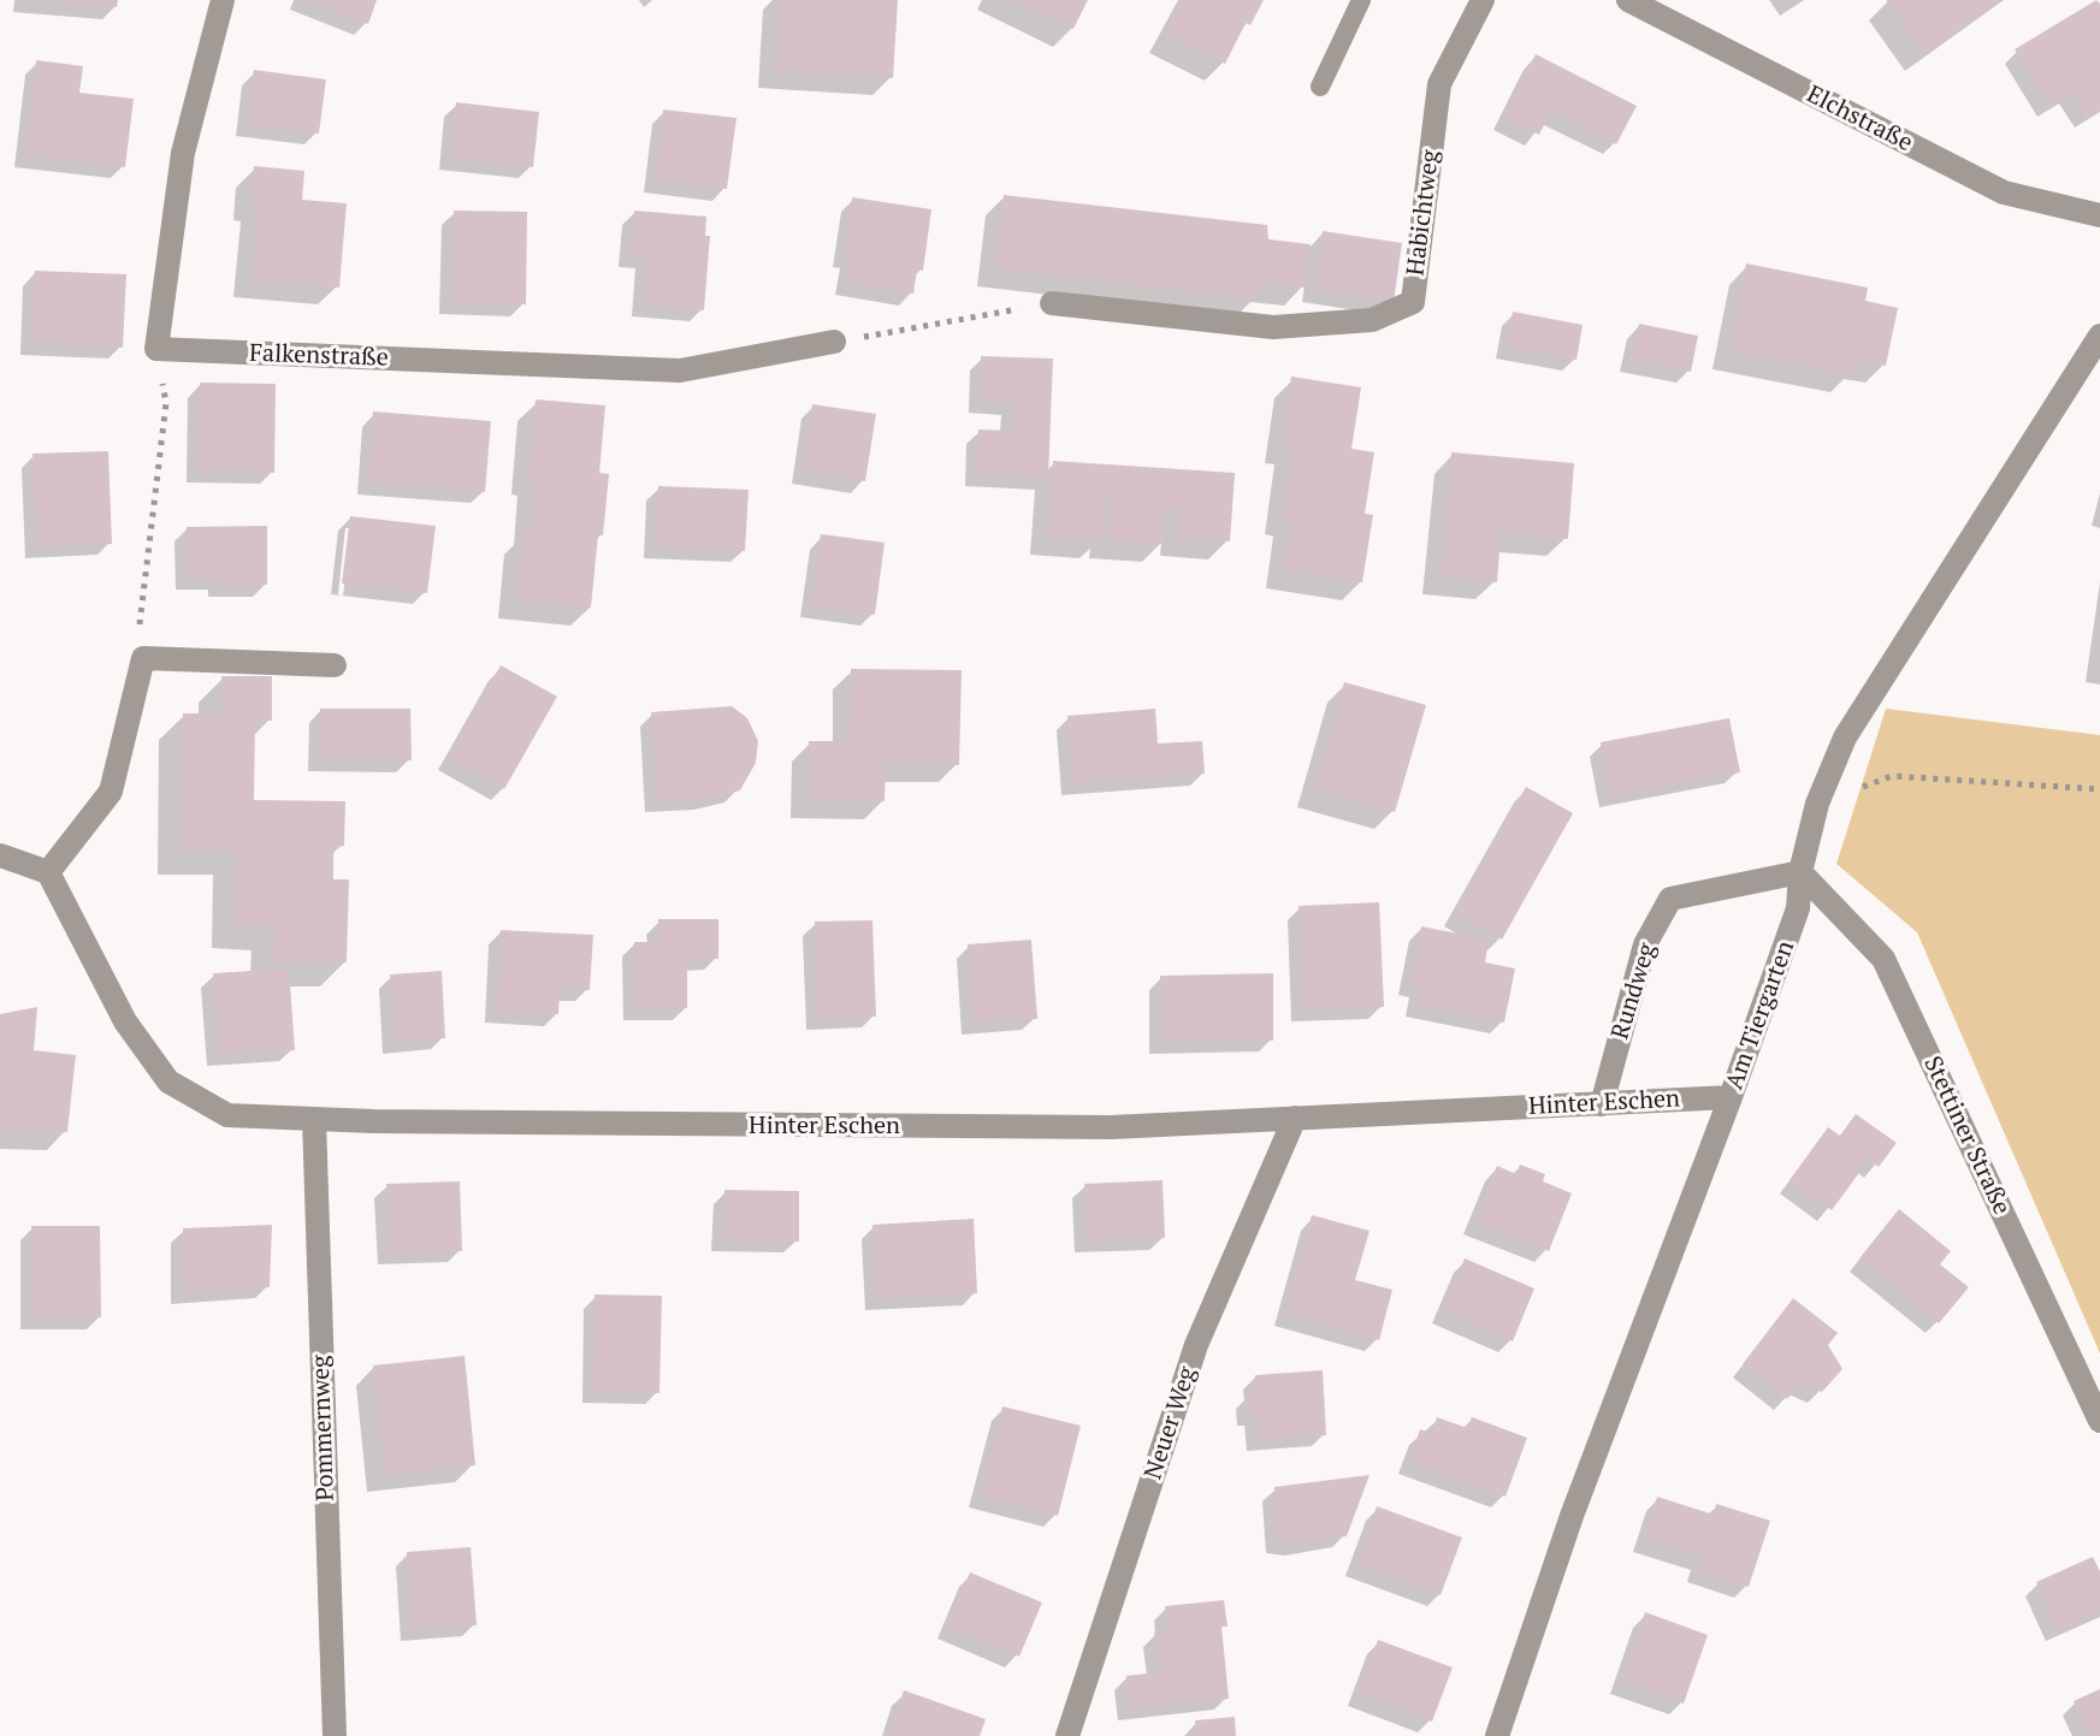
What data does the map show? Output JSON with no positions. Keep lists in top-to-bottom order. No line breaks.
{"streets":{"street":["Elchstraße","Habichtweg","Falkenstraße","Rundweg","Am Tiergarten","Hinter Eschen","Stettiner Straße","Neuer Weg","Pommernweg"]},"crossings":[["Rundweg","Am Tiergarten"],["Rundweg","Hinter Eschen"],["Rundweg","Stettiner Straße"],["Am Tiergarten","Hinter Eschen"],["Am Tiergarten","Stettiner Straße"],["Hinter Eschen","Neuer Weg"],["Hinter Eschen","Pommernweg"]]}
